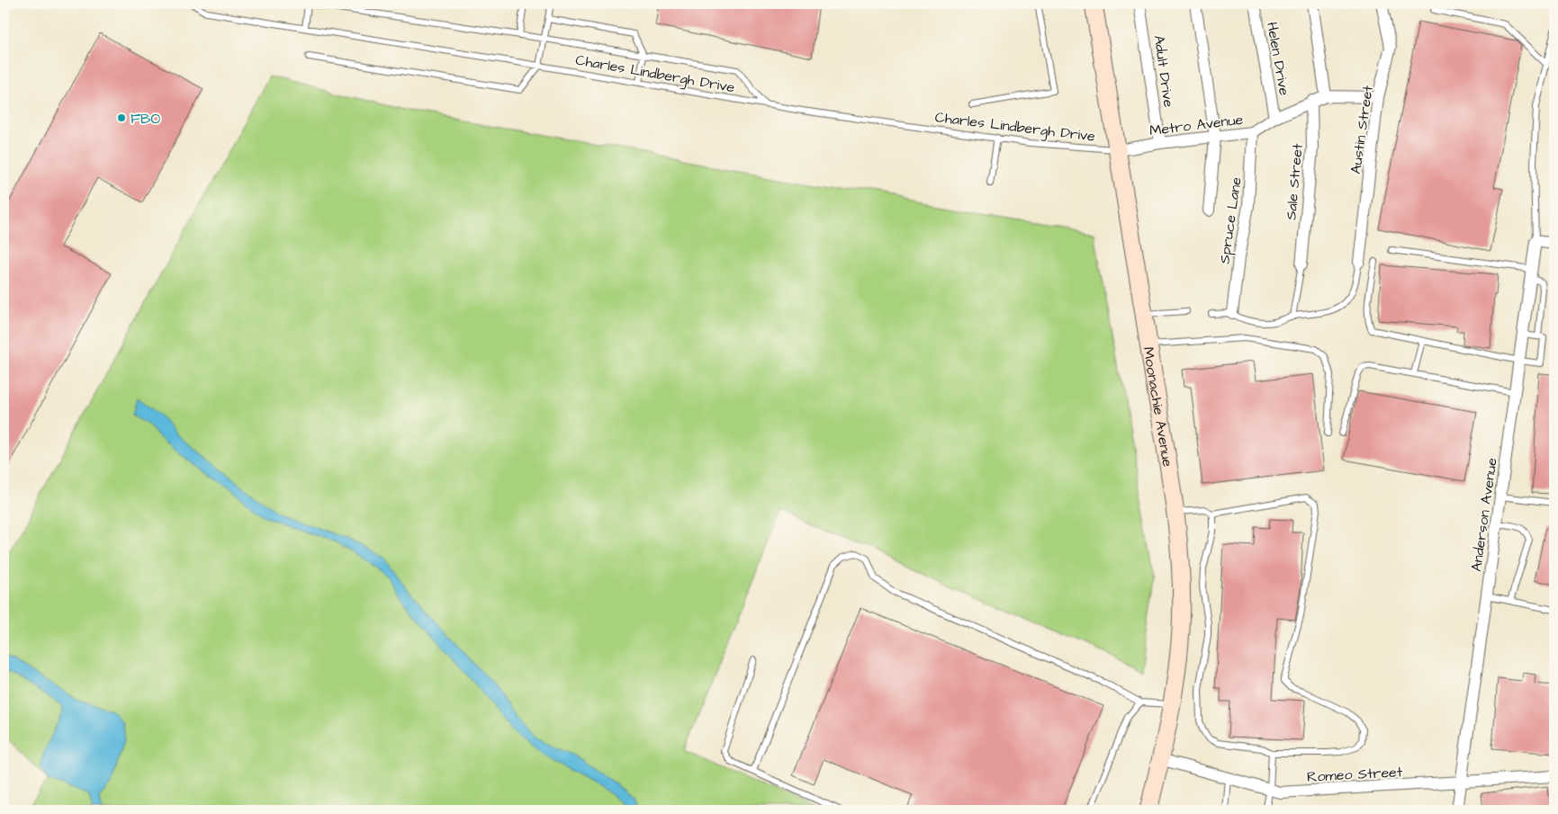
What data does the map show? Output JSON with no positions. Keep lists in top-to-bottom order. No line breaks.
{"streets":{"main road":["Moonachie Avenue"],"street":["Helen Drive","Adult Drive","Metro Avenue","Austin Street","Sale Street","Spruce Lane","Anderson Avenue","Romeo Street"],"lane":["Charles Lindbergh Drive"]},"crossings":[["Helen Drive","Metro Avenue"],["Adult Drive","Metro Avenue"],["Charles Lindbergh Drive","Metro Avenue"],["Charles Lindbergh Drive","Moonachie Avenue"],["Metro Avenue","Austin Street"],["Metro Avenue","Sale Street"],["Metro Avenue","Spruce Lane"],["Metro Avenue","Moonachie Avenue"],["Moonachie Avenue","Romeo Street"],["Anderson Avenue","Romeo Street"]],"places":["FBO"]}
